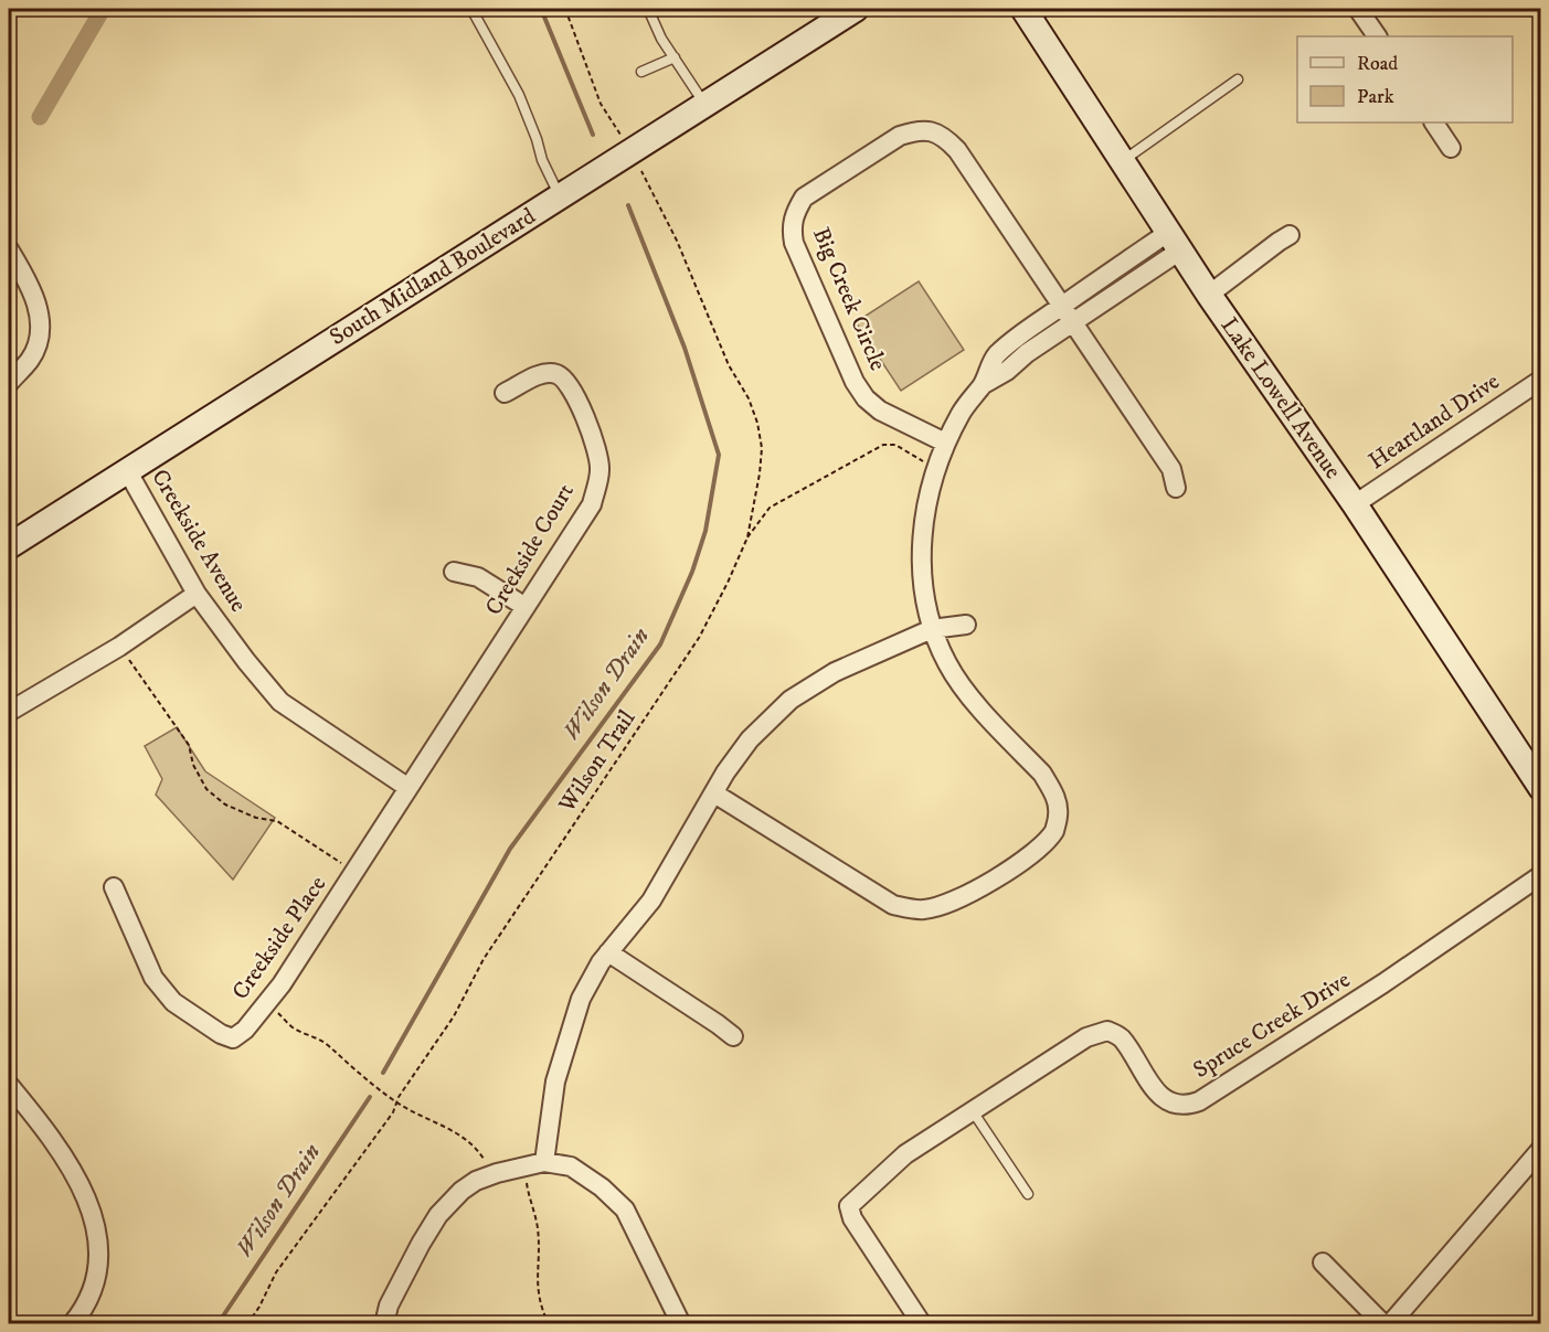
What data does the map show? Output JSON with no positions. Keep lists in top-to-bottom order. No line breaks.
{"streets":{"main road":["South Midland Boulevard","Lake Lowell Avenue"],"street":["Big Creek Circle","Heartland Drive","Creekside Avenue","Creekside Court","Creekside Place","Spruce Creek Drive"],"path":["Wilson Trail"]},"crossings":[["South Midland Boulevard","Creekside Avenue"],["Lake Lowell Avenue","Heartland Drive"],["Creekside Avenue","Creekside Place"],["Creekside Court","Creekside Place"]],"water":["Wilson Drain"],"legend":["Road","Park"]}
